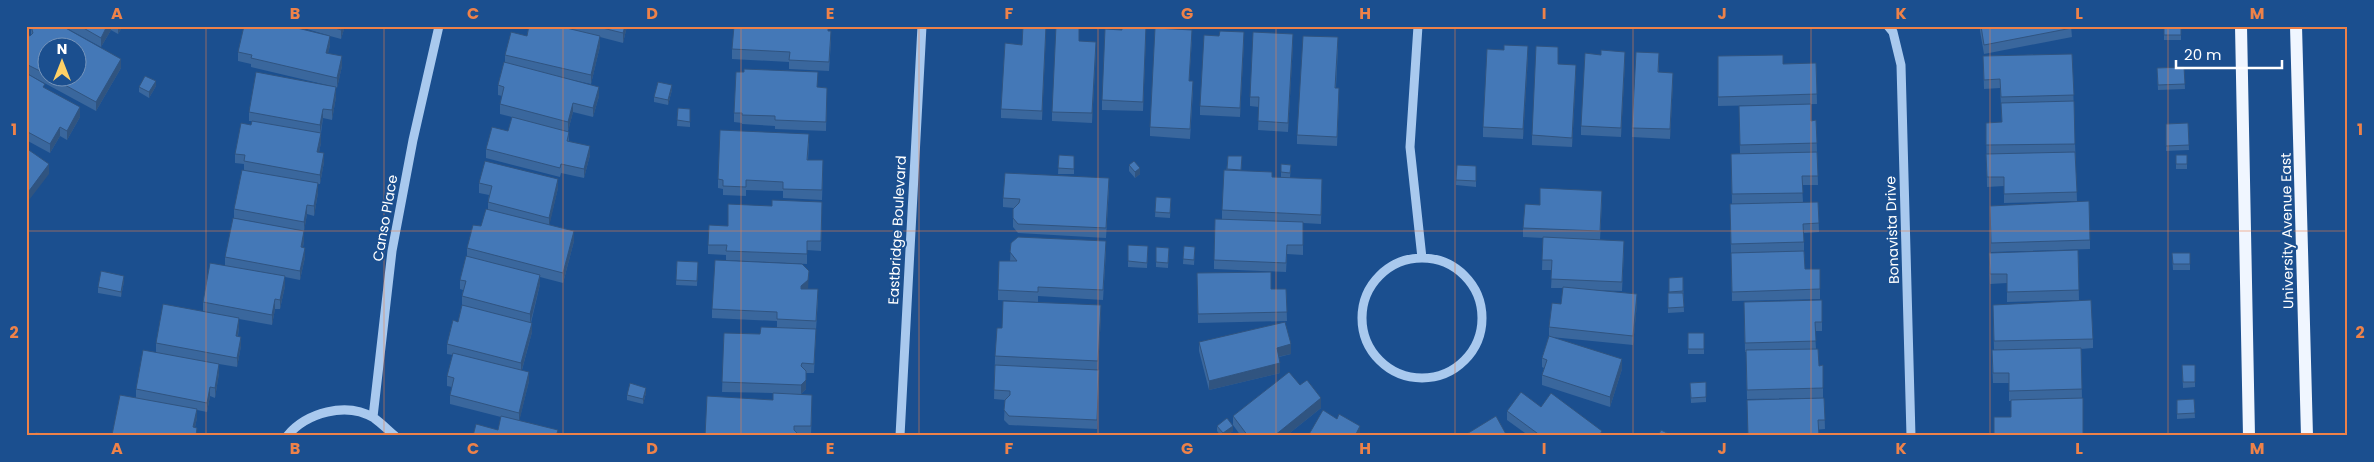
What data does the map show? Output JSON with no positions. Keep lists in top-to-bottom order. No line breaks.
{"streets":{"main road":["University Avenue East"],"street":["Canso Place","Eastbridge Boulevard","Bonavista Drive"]},"scale_bar":"20 m","north":"top","grid":{"columns":["A","B","C","D","E","F","G","H","I","J","K","L","M"],"rows":["1","2"]}}
